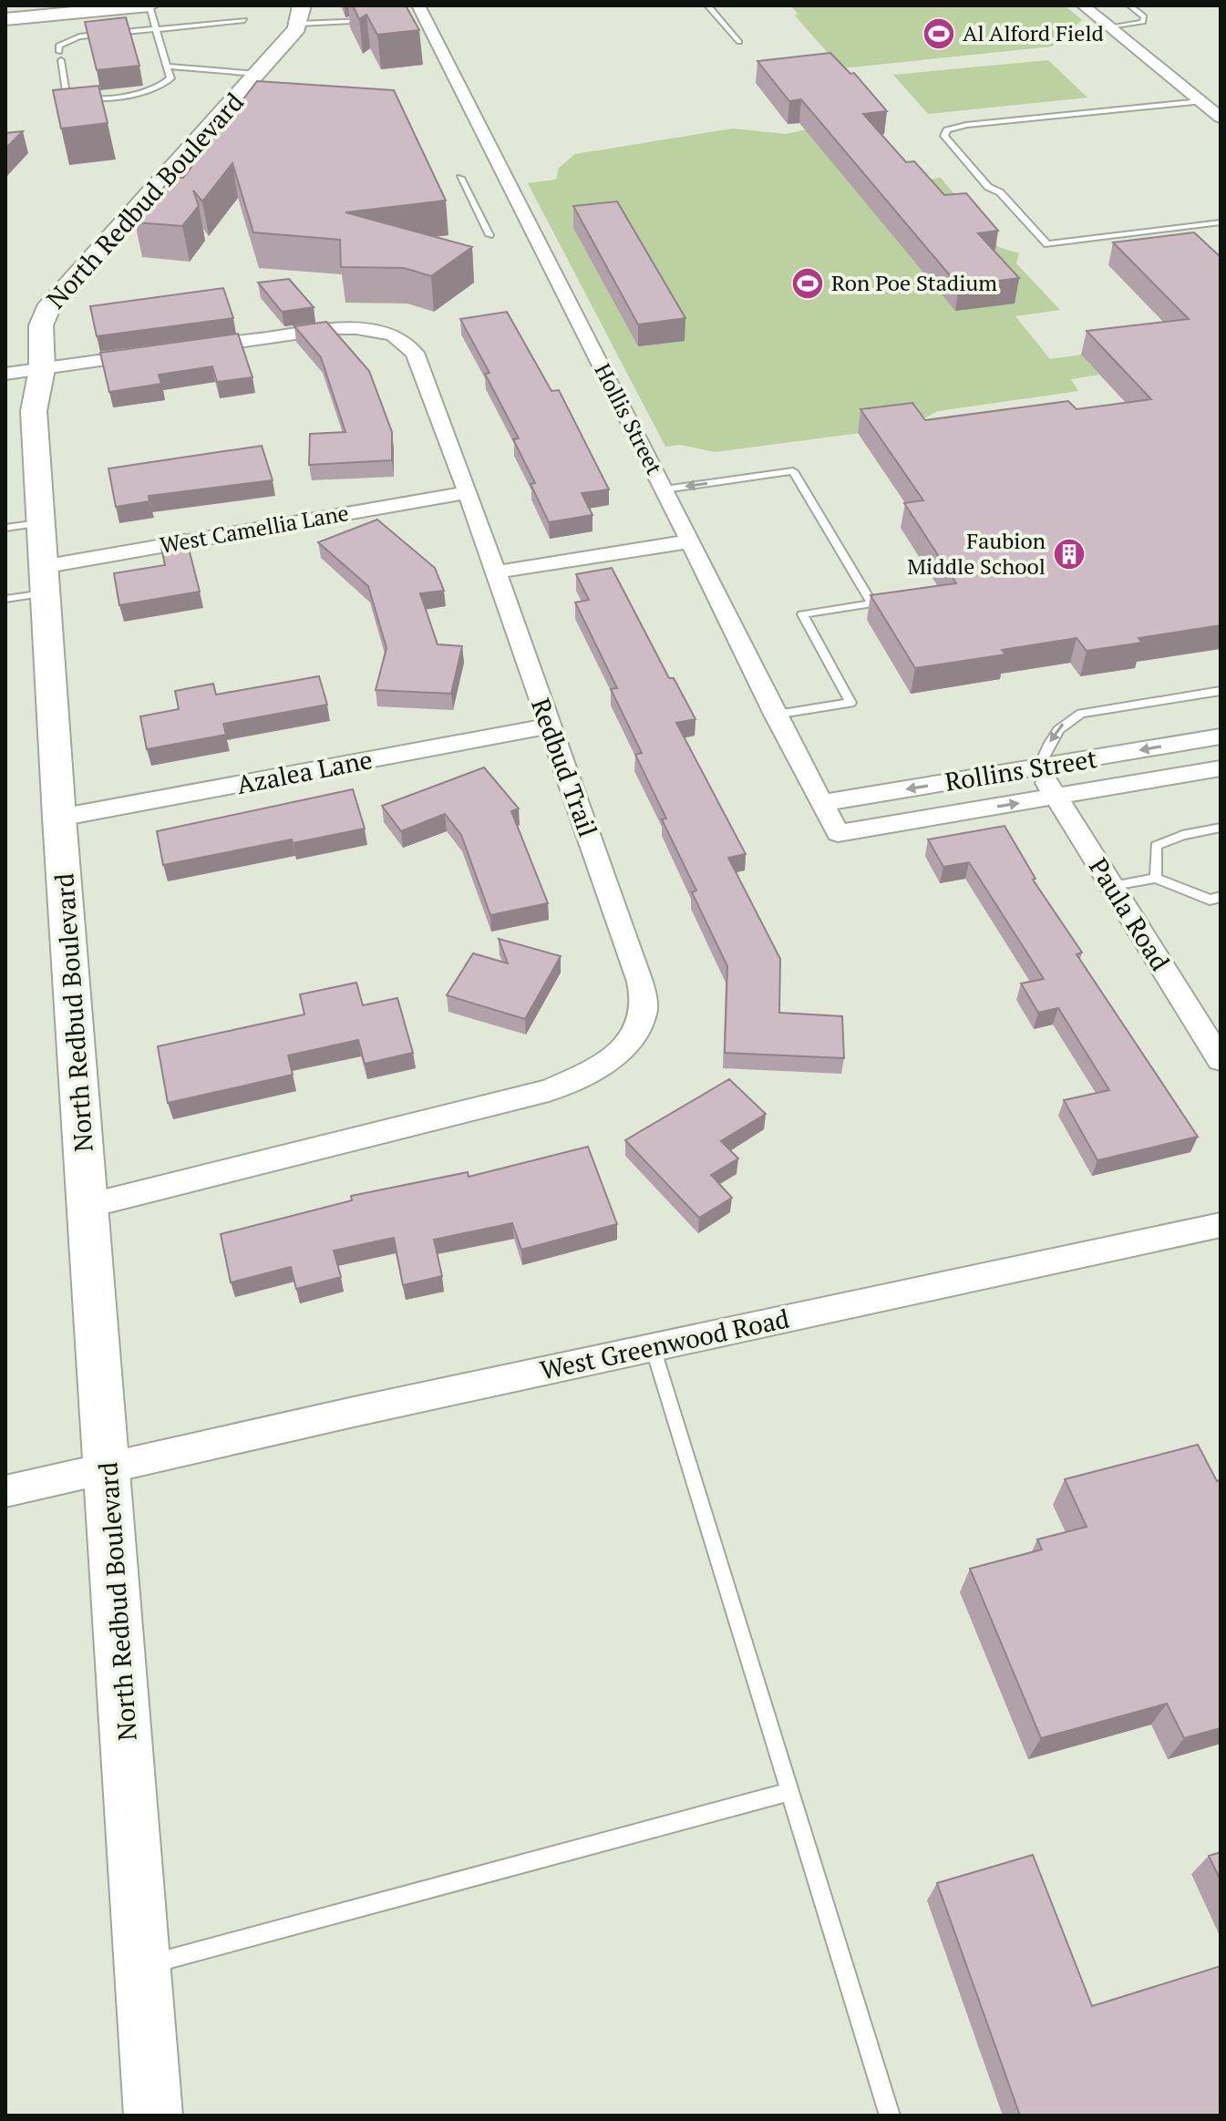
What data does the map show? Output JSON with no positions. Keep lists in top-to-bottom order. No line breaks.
{"streets":{"street":["North Redbud Boulevard","Hollis Street","West Camellia Lane","Redbud Trail","Rollins Street","Azalea Lane","Paula Road","West Greenwood Road"]},"crossings":[["North Redbud Boulevard","West Camellia Lane"],["North Redbud Boulevard","Redbud Trail"],["North Redbud Boulevard","Azalea Lane"],["North Redbud Boulevard","West Greenwood Road"],["Hollis Street","Rollins Street"],["West Camellia Lane","Redbud Trail"],["Redbud Trail","Azalea Lane"],["Rollins Street","Paula Road"]],"places":{"sports":["Al Alford Field","Ron Poe Stadium"],"building":["Faubion Middle School"]}}
